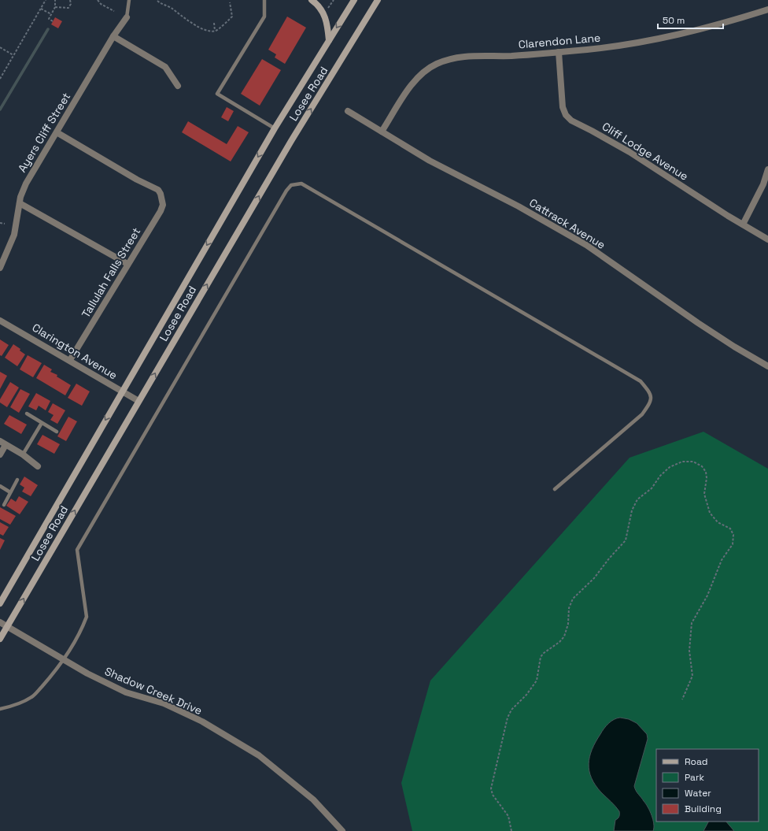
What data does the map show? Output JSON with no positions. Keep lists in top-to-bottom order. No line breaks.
{"streets":{"main road":["Losee Road"],"street":["Clarendon Lane","Ayers Cliff Street","Cliff Lodge Avenue","Cattrack Avenue","Tallulah Falls Street","Clarington Avenue","Shadow Creek Drive"]},"crossings":[["Clarendon Lane","Cliff Lodge Avenue"],["Clarendon Lane","Cattrack Avenue"],["Losee Road","Clarington Avenue"],["Losee Road","Shadow Creek Drive"],["Ayers Cliff Street","Tallulah Falls Street"],["Tallulah Falls Street","Clarington Avenue"]],"legend":["Road","Park","Water","Building"],"scale_bar":"50 m"}
